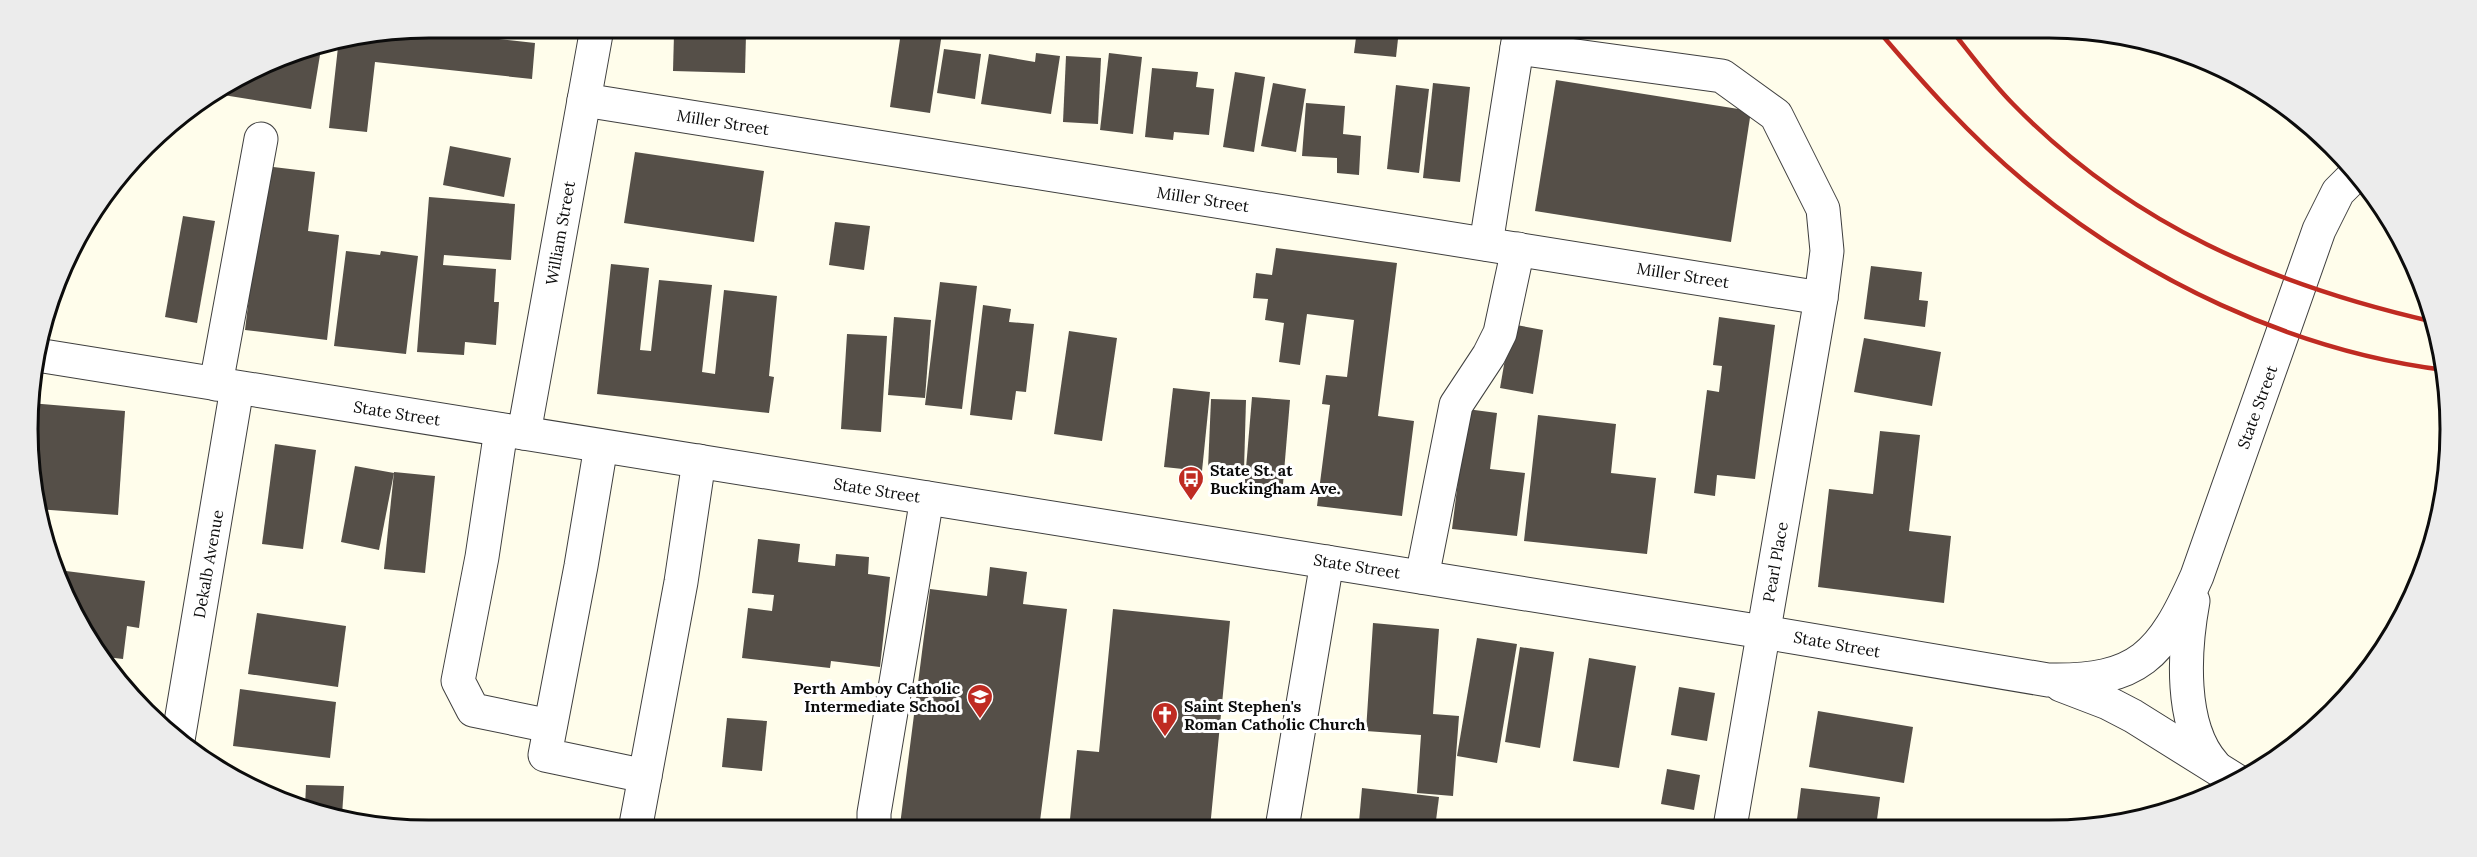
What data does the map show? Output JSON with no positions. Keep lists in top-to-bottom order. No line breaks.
{"streets":{"street":["Miller Street","William Street","State Street","Pearl Place","Dekalb Avenue"]},"crossings":[["Miller Street","William Street"],["Miller Street","Pearl Place"],["William Street","State Street"],["State Street","Pearl Place"],["State Street","Dekalb Avenue"]],"places":{"bus stop":["State St. at Buckingham Ave."],"school or university":["Perth Amboy Catholic Intermediate School"],"church":["Saint Stephen's Roman Catholic Church"]}}
